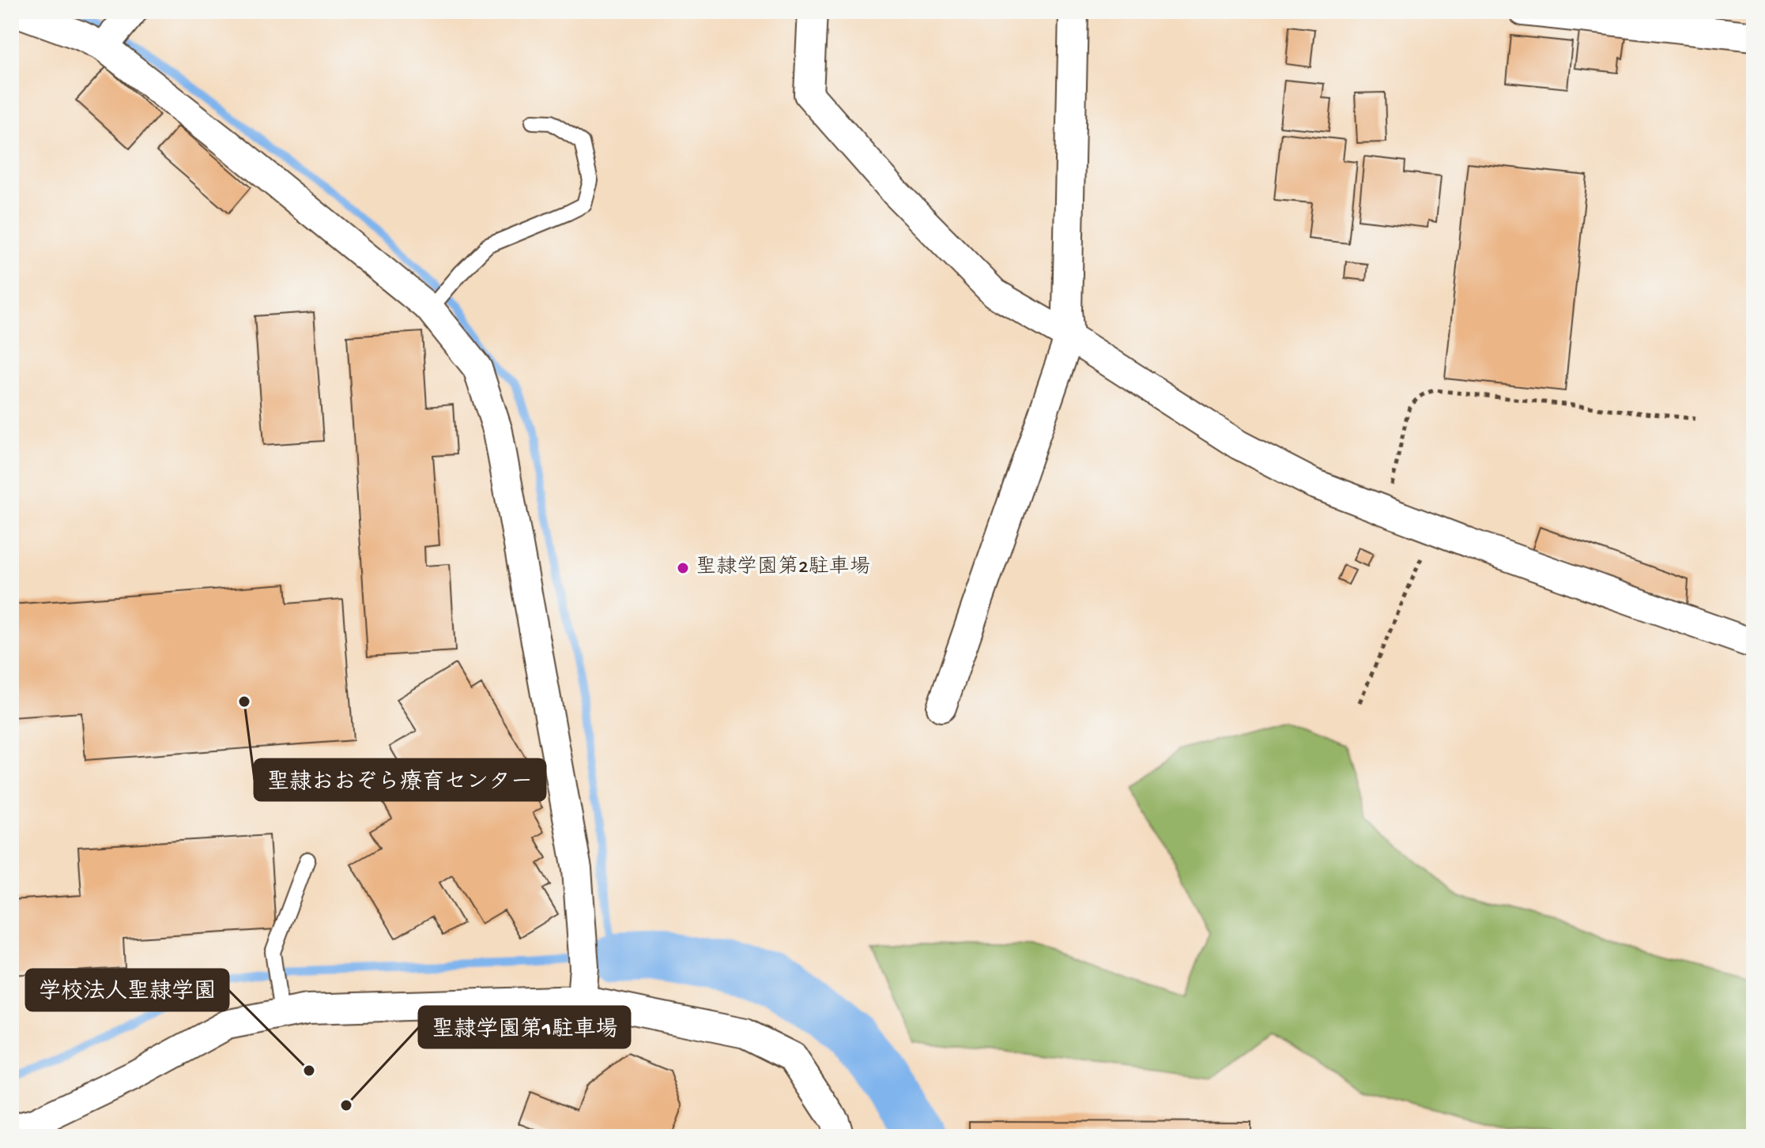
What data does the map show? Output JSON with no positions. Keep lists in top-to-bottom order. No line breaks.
{"places":["聖隷学園第2駐車場","聖隷おおぞら療育センター","学校法人聖隷学園","聖隷学園第1駐車場"]}
